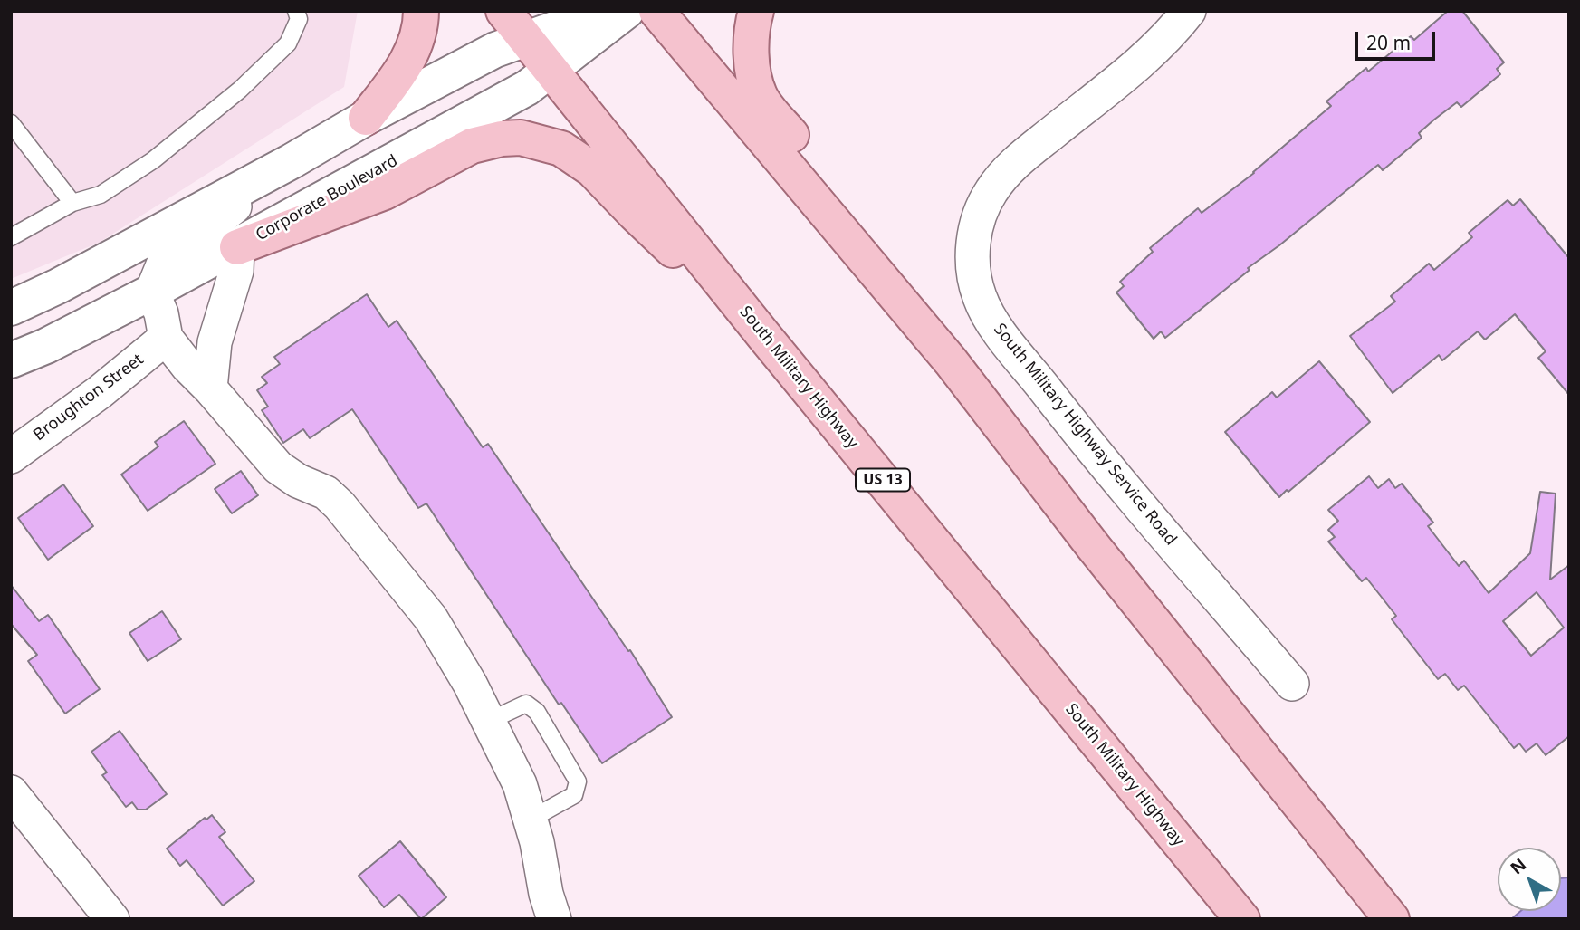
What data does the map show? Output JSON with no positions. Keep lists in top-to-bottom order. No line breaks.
{"streets":{"main road":["South Military Highway","US 13"],"street":["Corporate Boulevard","Broughton Street","South Military Highway Service Road"]},"crossings":[["Corporate Boulevard","South Military Highway"]],"scale_bar":"20 m","north":"top left"}
